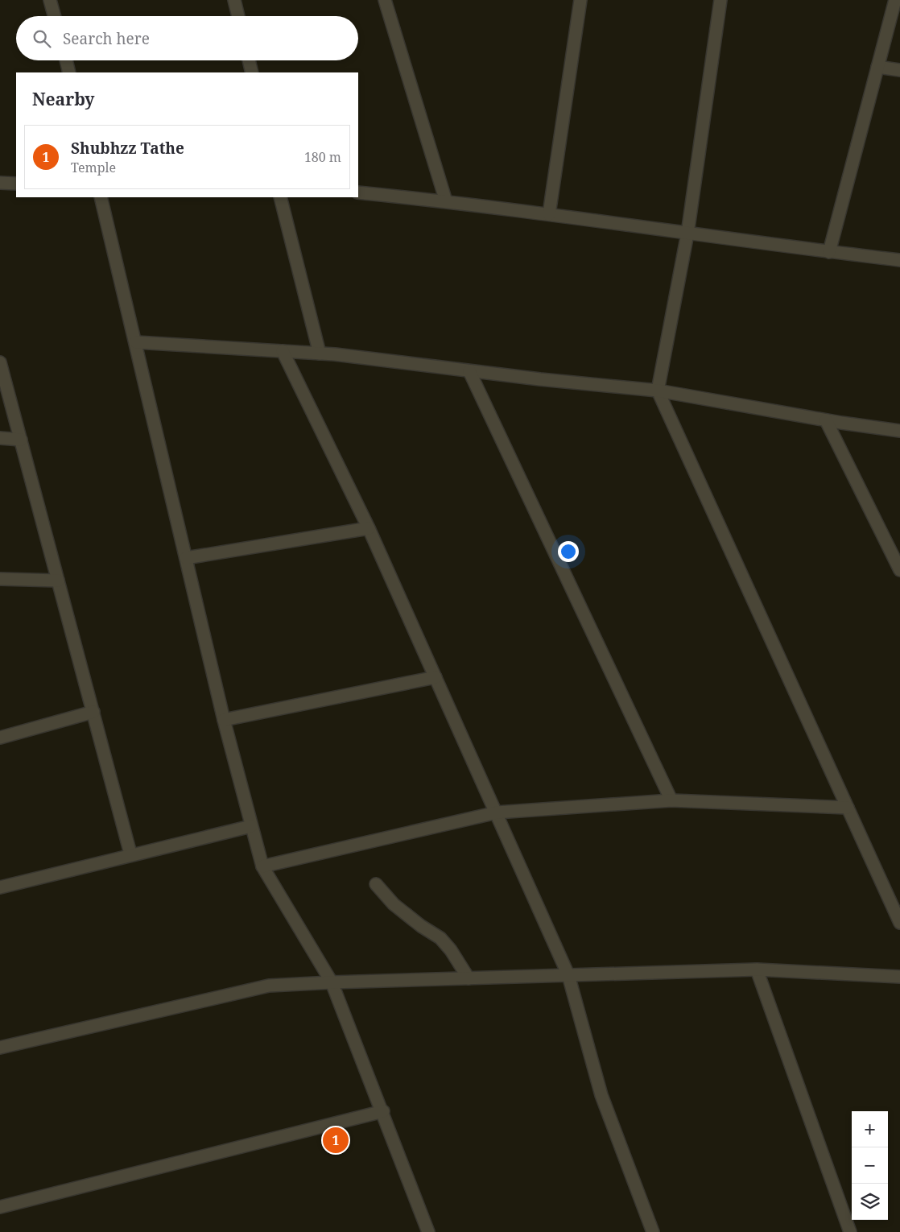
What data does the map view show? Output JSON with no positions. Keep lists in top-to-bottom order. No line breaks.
{"page":{"search":"Search here","heading":"Nearby","list":[{"mark":"1","name":"Shubhzz Tathe","note":"Temple","value":"180 m"}],"map_buttons":["+","−"],"pins":"1"}}
